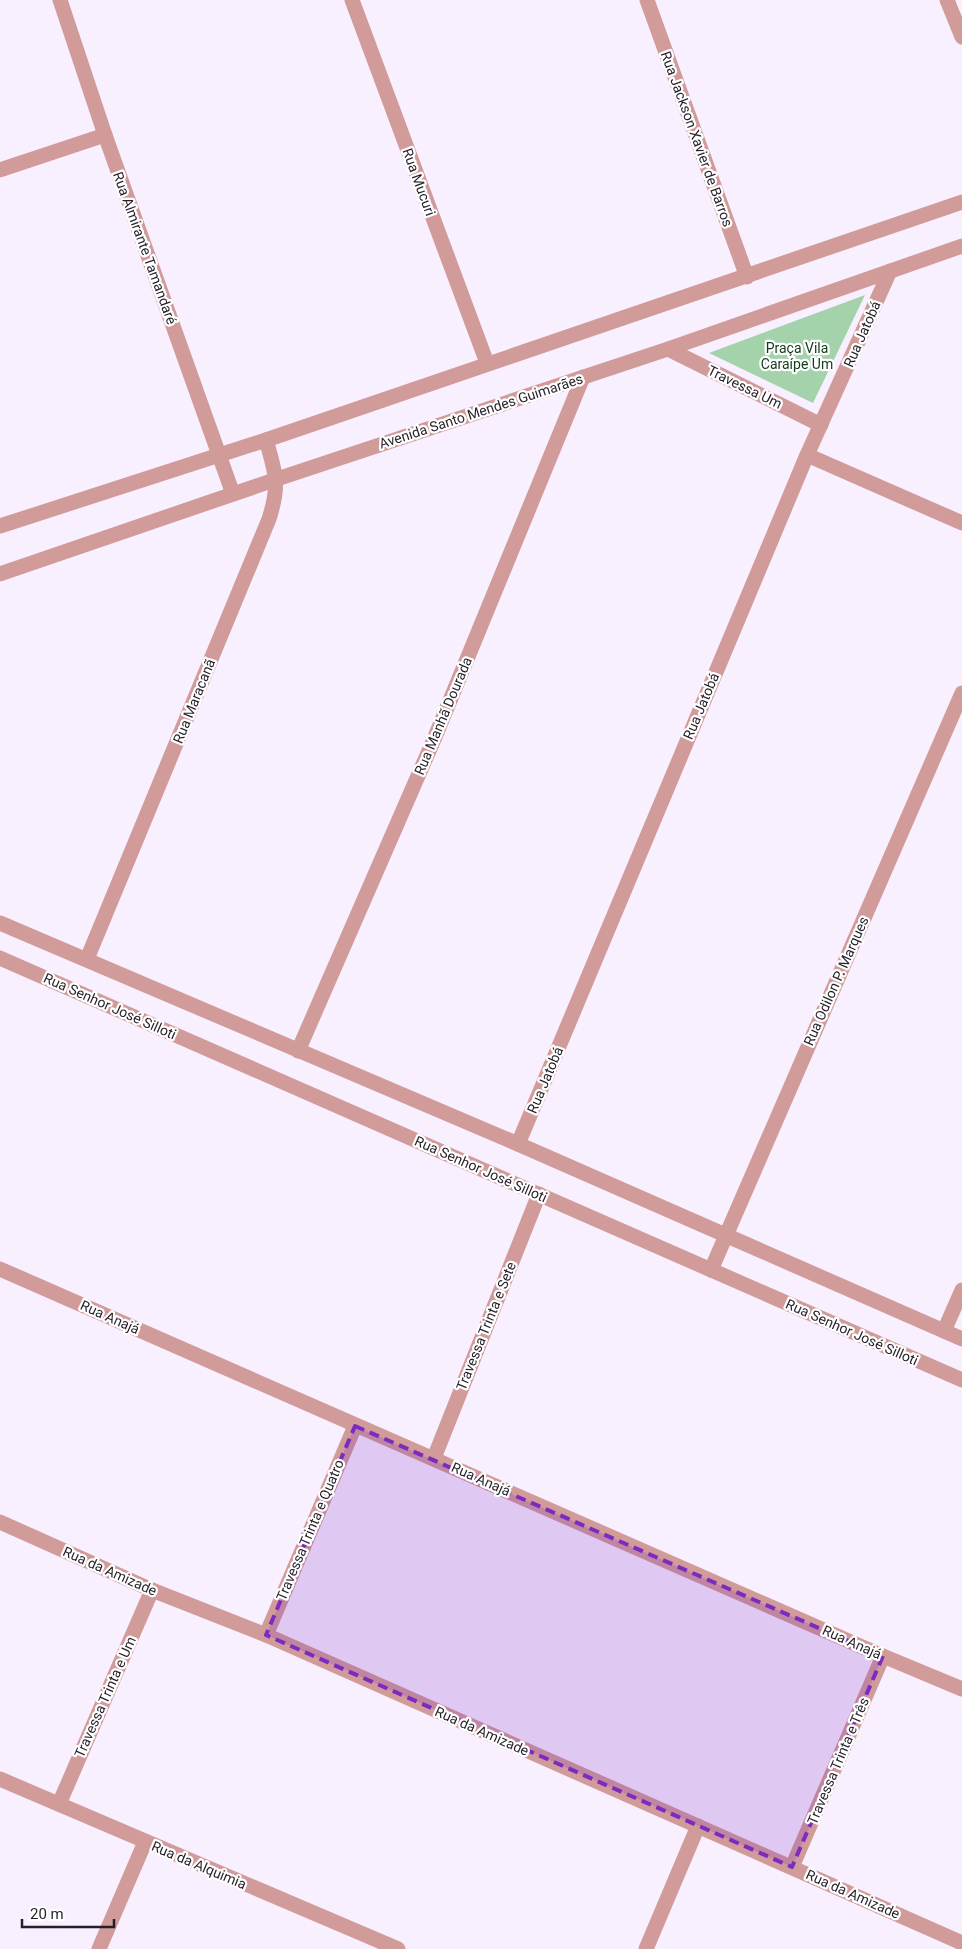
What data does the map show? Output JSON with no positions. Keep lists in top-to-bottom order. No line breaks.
{"streets":{"street":["Rua Jackson Xavier de Barros","Rua Mucuri","Rua Almirante Tamandaré","Rua Jatobá","Travessa Um","Avenida Santo Mendes Guimarães","Rua Maracanã","Rua Manhã Dourada","Rua Odilon P. Marques","Rua Senhor José Silloti","Rua Anajá","Travessa Trinta e Sete","Travessa Trinta e Quatro","Rua da Amizade","Travessa Trinta e Um","Travessa Trinta e Três","Rua da Alquimia"]},"crossings":[["Rua Almirante Tamandaré","Avenida Santo Mendes Guimarães"],["Rua Jatobá","Travessa Um"],["Rua Jatobá","Avenida Santo Mendes Guimarães"],["Travessa Um","Avenida Santo Mendes Guimarães"],["Avenida Santo Mendes Guimarães","Rua Maracanã"],["Avenida Santo Mendes Guimarães","Rua Manhã Dourada"],["Rua Odilon P. Marques","Rua Senhor José Silloti"],["Rua Senhor José Silloti","Travessa Trinta e Sete"],["Rua Anajá","Travessa Trinta e Sete"],["Rua Anajá","Travessa Trinta e Quatro"],["Rua Anajá","Travessa Trinta e Três"],["Travessa Trinta e Quatro","Rua da Amizade"],["Rua da Amizade","Travessa Trinta e Um"],["Rua da Amizade","Travessa Trinta e Três"],["Travessa Trinta e Um","Rua da Alquimia"]],"parks":["Praça Vila Caraípe Um"],"scale_bar":"20 m"}
